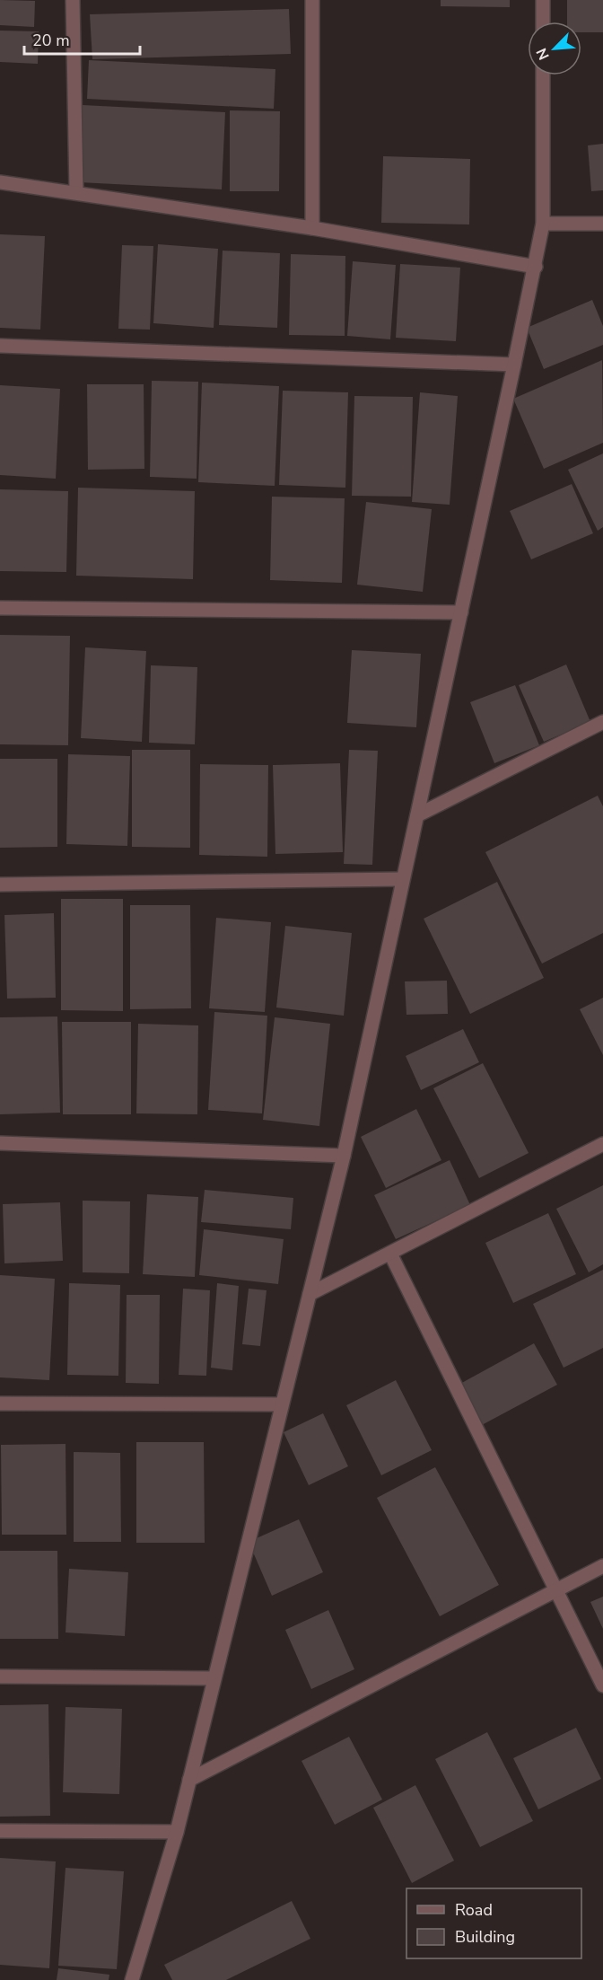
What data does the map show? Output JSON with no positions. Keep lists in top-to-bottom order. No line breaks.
{"legend":["Road","Building"],"scale_bar":"20 m","north":"bottom left"}
